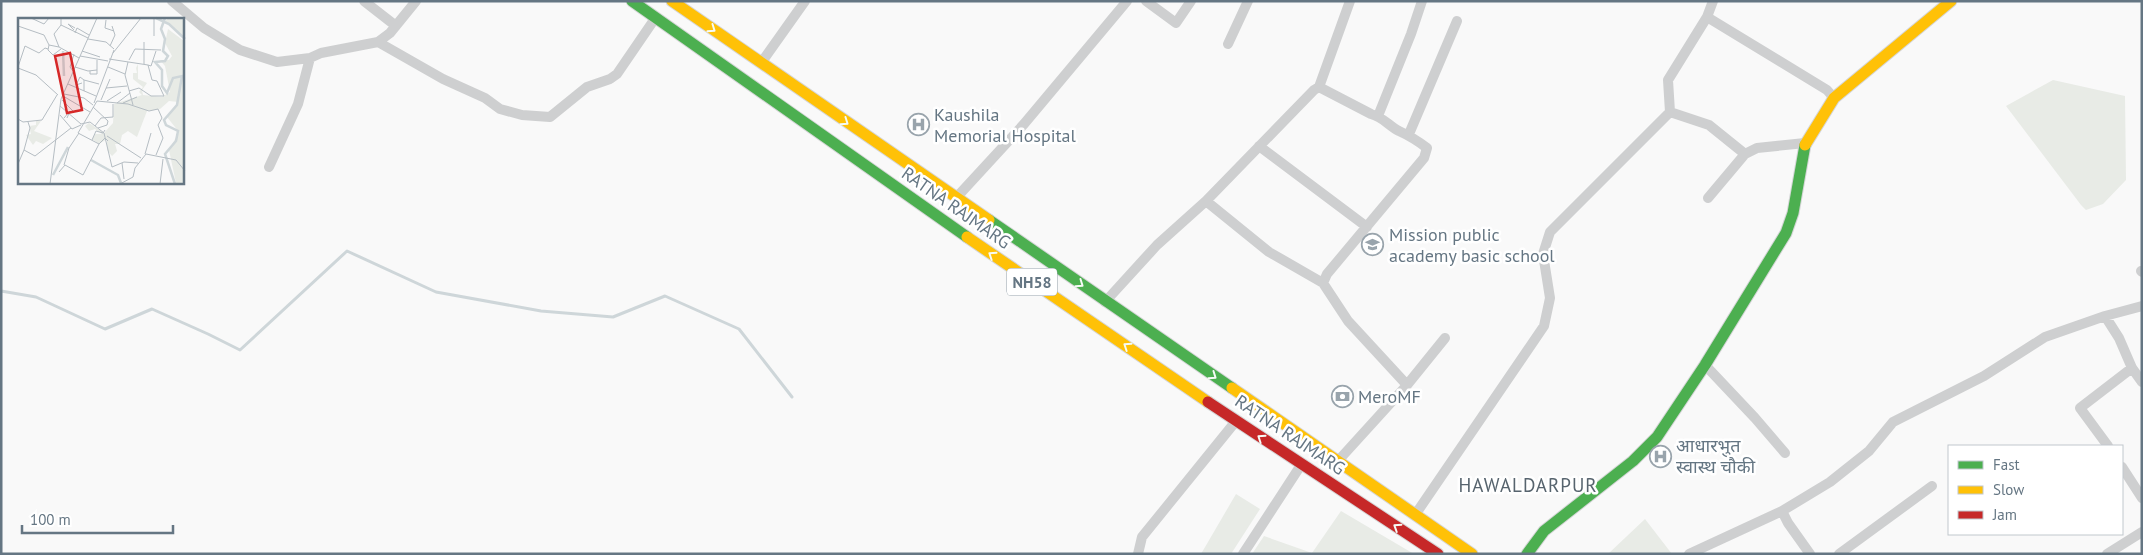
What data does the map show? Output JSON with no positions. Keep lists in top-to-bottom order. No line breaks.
{"streets":{"main road":["RATNA RAJMARG","NH58"]},"districts":["HAWALDARPUR"],"places":{"hospital":["Kaushila Memorial Hospital","आधारभुत स्वास्थ चौकी"],"school or university":["Mission public academy basic school"],"bank":["MeroMF"]},"legend":["Fast","Slow","Jam"],"scale_bar":"100 m"}
